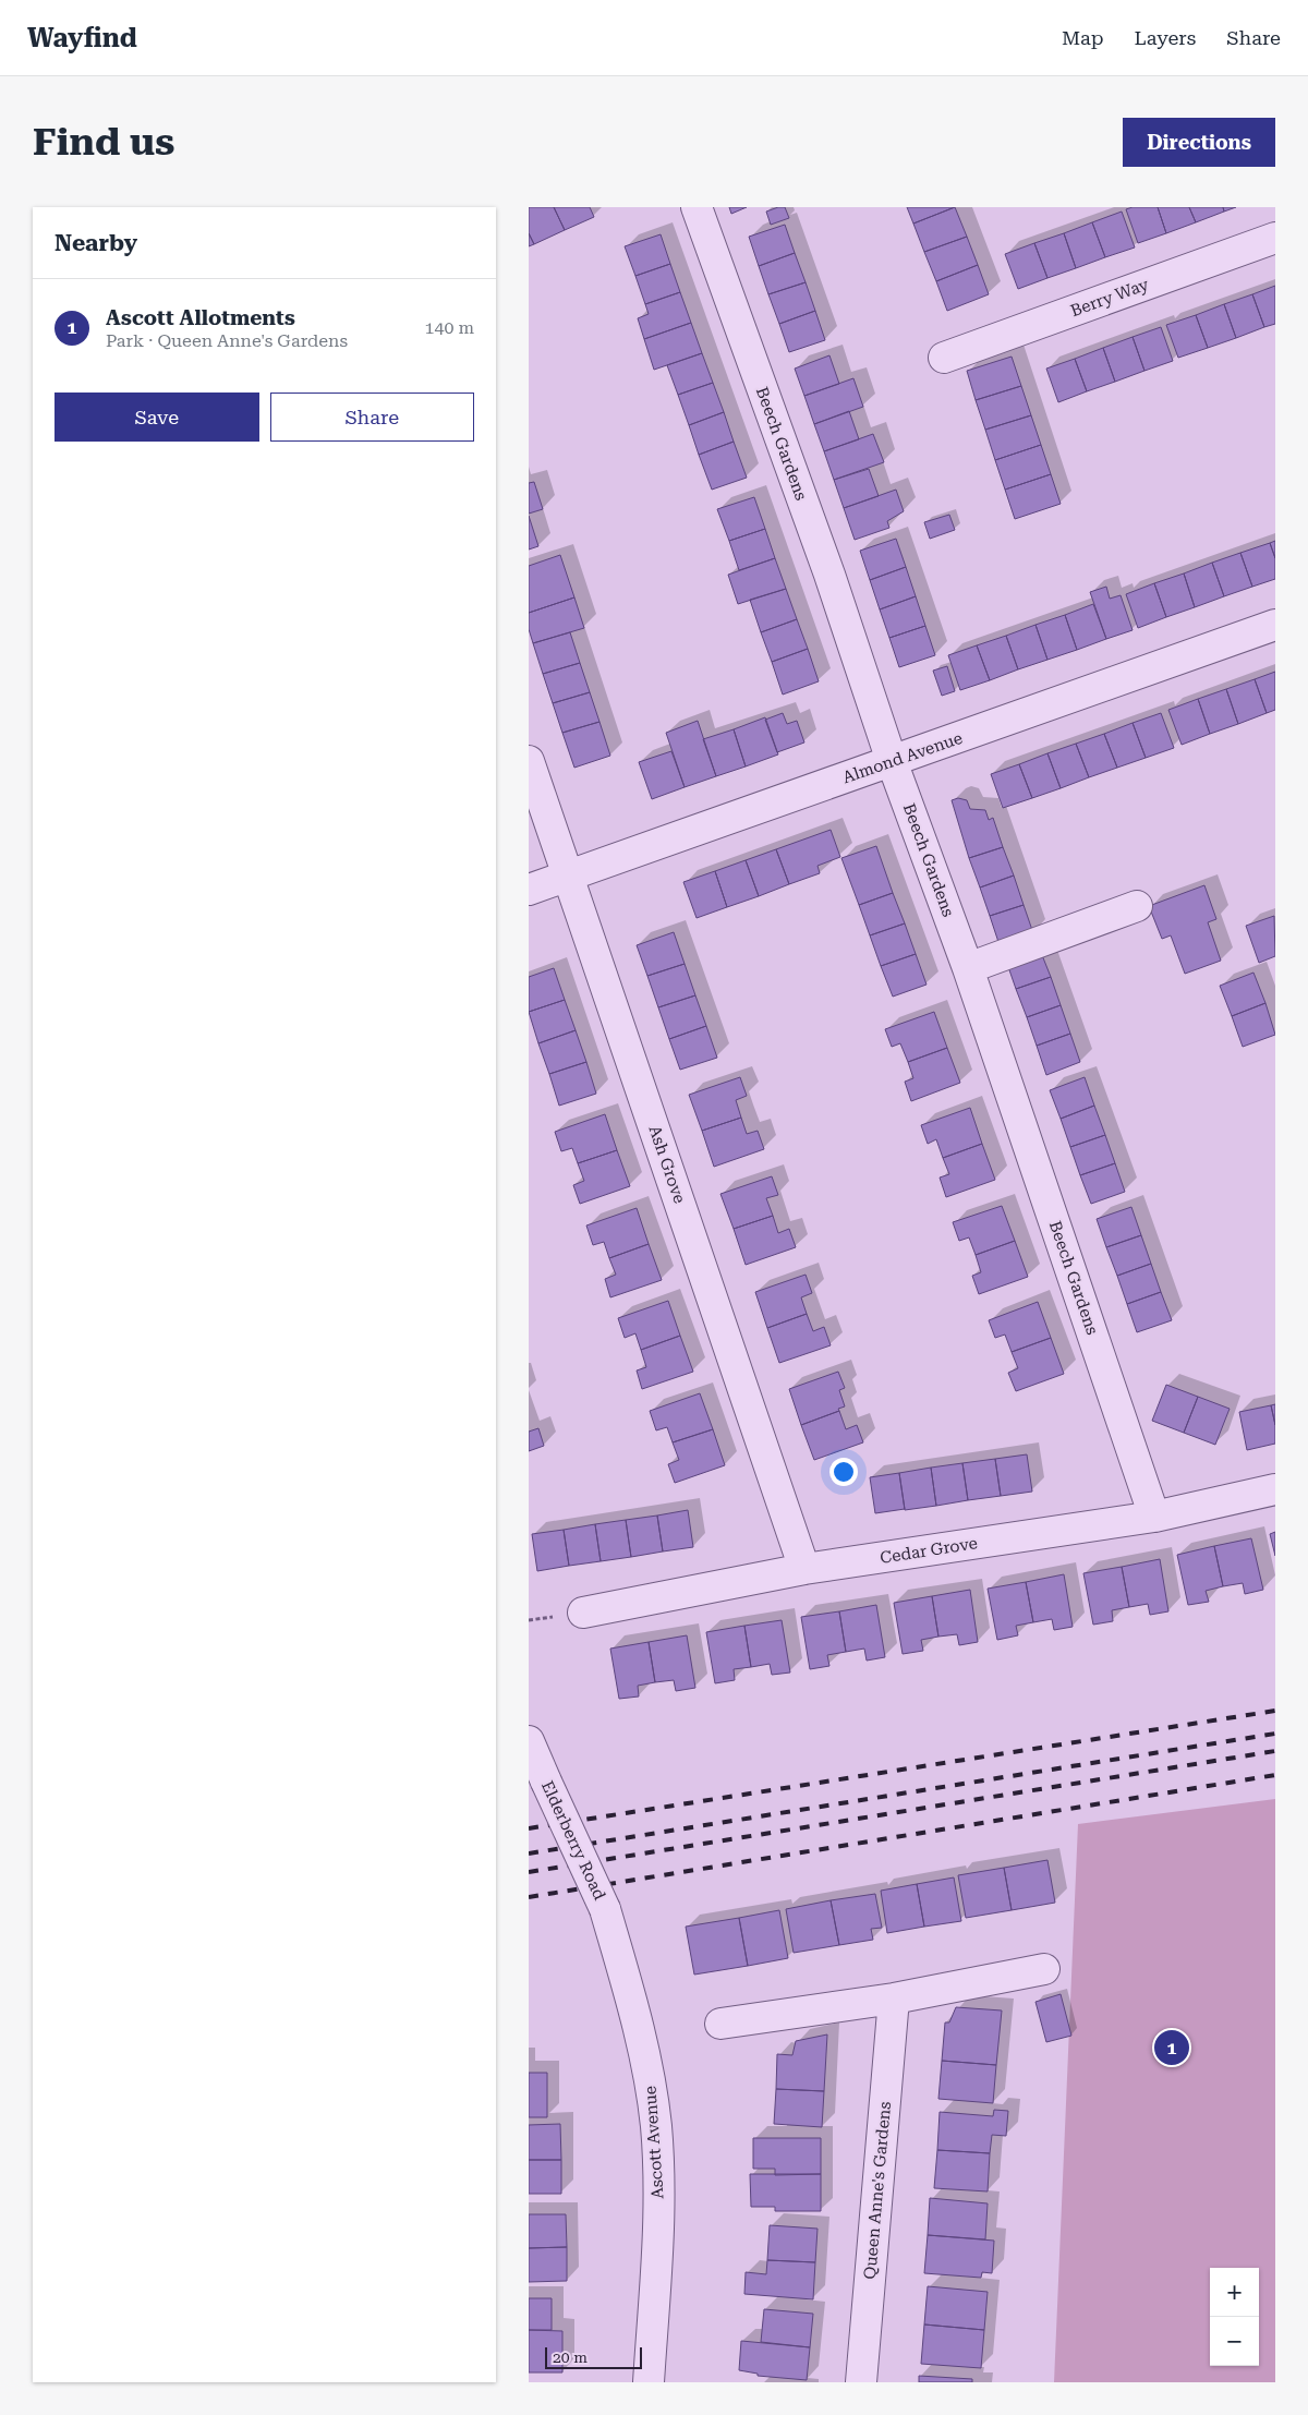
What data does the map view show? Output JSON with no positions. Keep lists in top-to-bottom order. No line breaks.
{"streets":{"street":["Berry Way","Beech Gardens","Almond Avenue","Ash Grove","Cedar Grove","Elderberry Road","Ascott Avenue","Queen Anne's Gardens"]},"crossings":[["Beech Gardens","Almond Avenue"],["Beech Gardens","Cedar Grove"],["Almond Avenue","Ash Grove"],["Ash Grove","Cedar Grove"],["Elderberry Road","Ascott Avenue"]],"scale_bar":"20 m","page":{"header":"Wayfind","nav":["Map","Layers","Share"],"buttons":["Directions",["Save","Share"]],"title":"Find us","heading":"Nearby","list":[{"mark":"1","name":"Ascott Allotments","note":"Park · Queen Anne's Gardens","value":"140 m"}],"pins":"1","map_buttons":["+","−"],"scale":"20 m"}}
